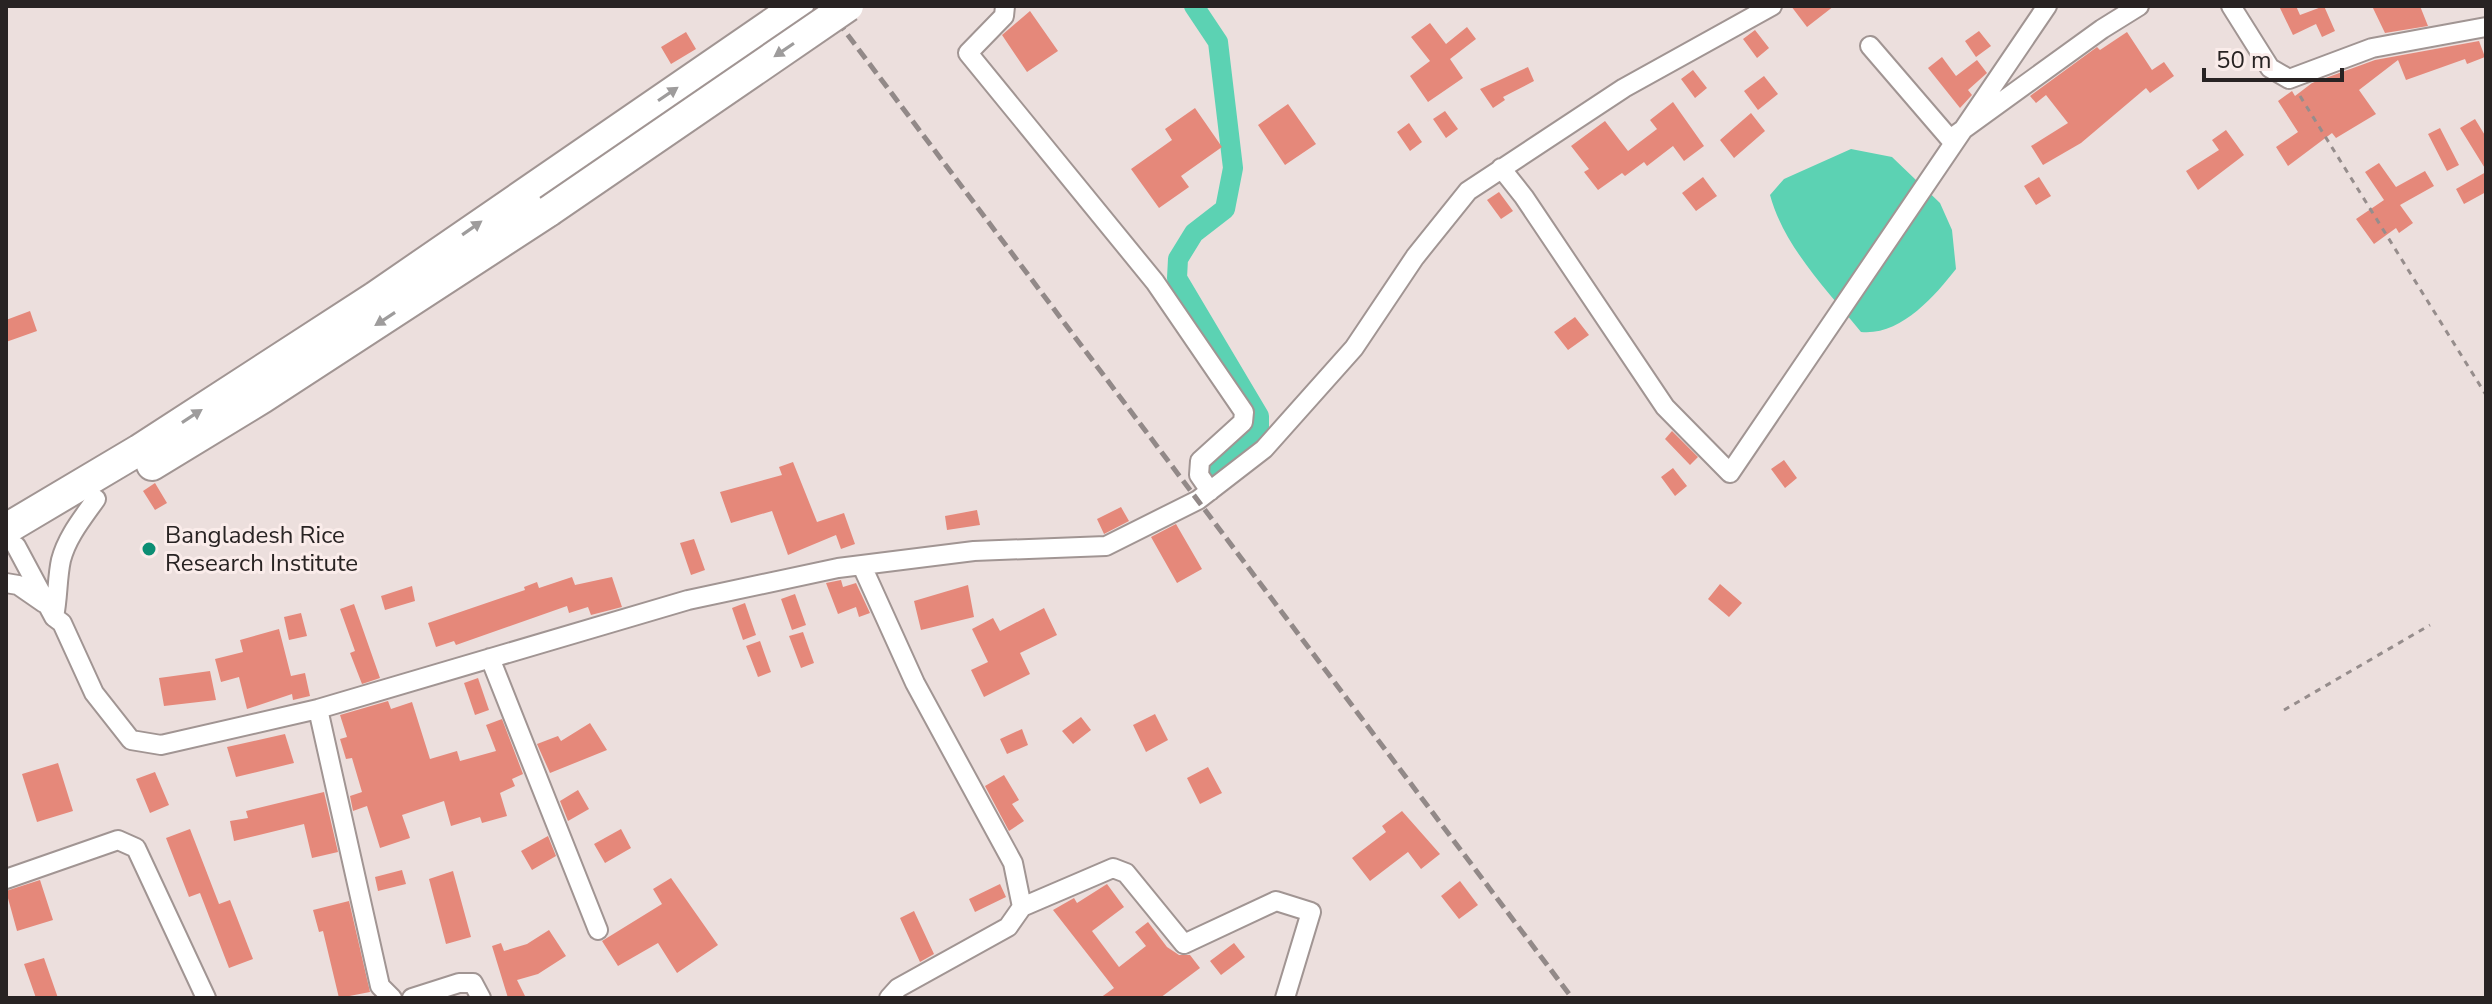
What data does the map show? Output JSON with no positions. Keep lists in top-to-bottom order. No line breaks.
{"places":["Bangladesh Rice Research Institute"],"scale_bar":"50 m"}
